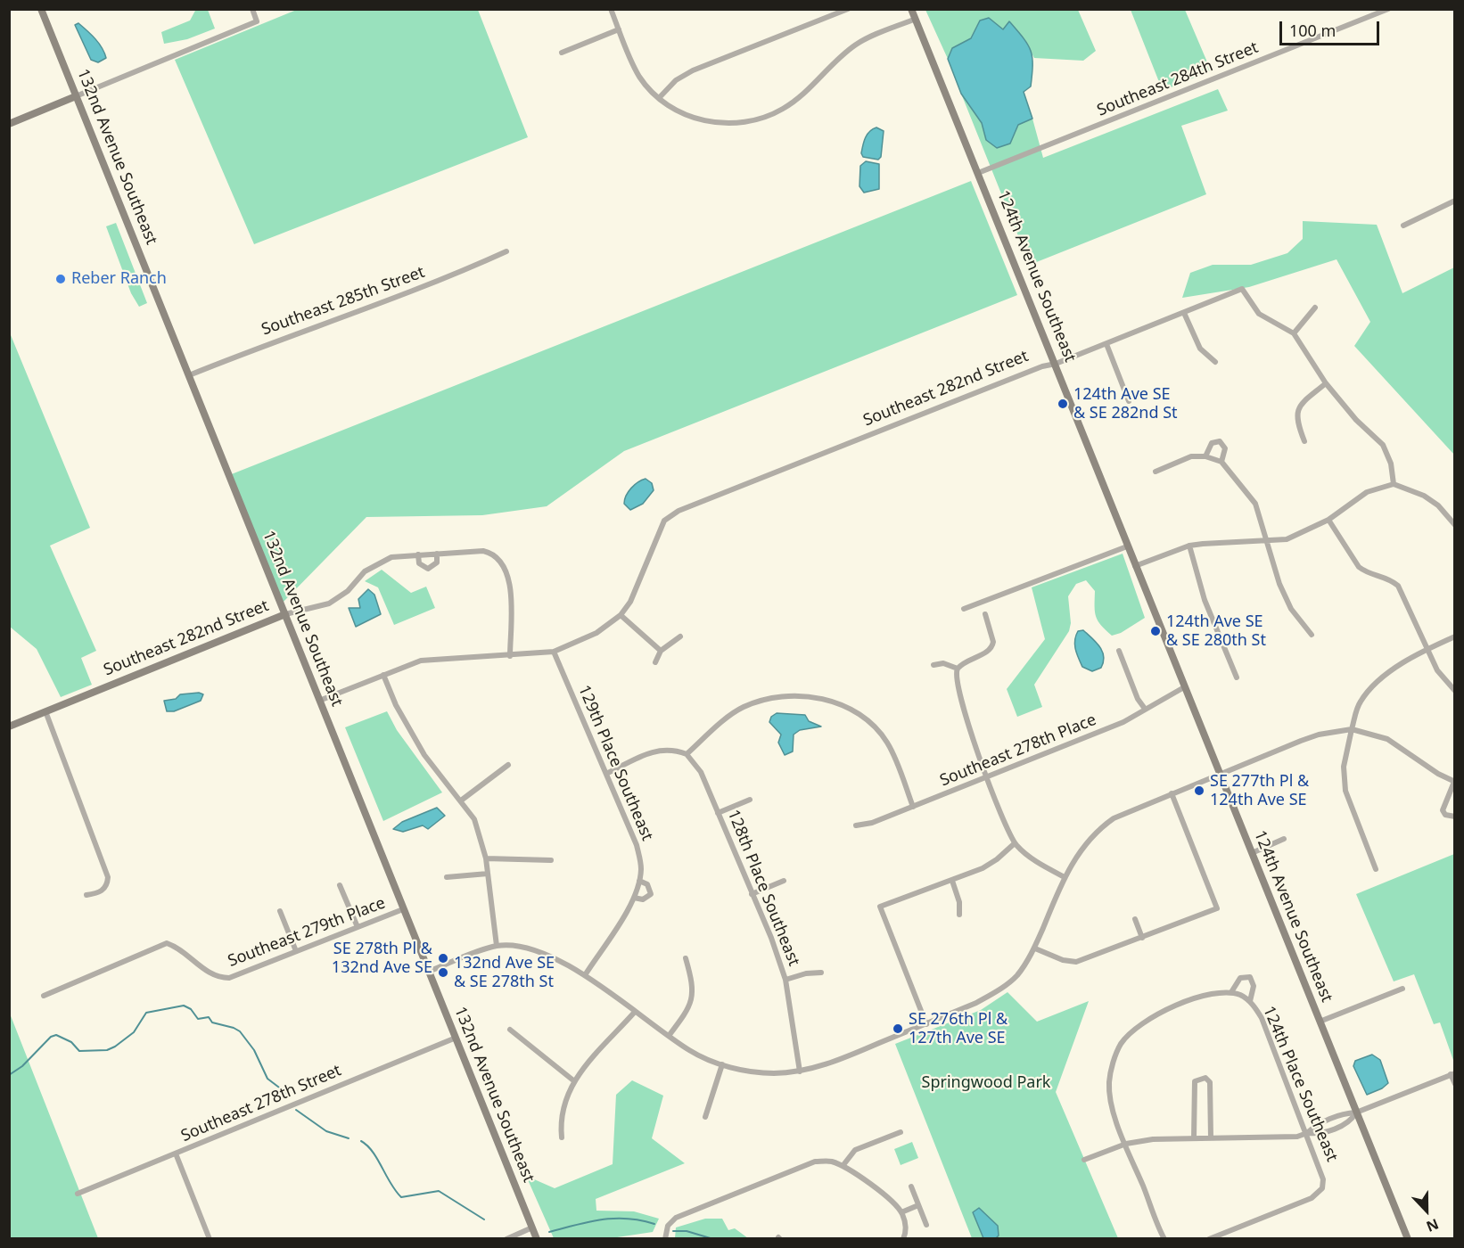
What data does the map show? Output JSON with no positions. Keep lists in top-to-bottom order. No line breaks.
{"streets":{"street":["Southeast 284th Street","132nd Avenue Southeast","124th Avenue Southeast","Southeast 285th Street","Southeast 282nd Street","Southeast 278th Place","129th Place Southeast","128th Place Southeast","Southeast 279th Place","124th Place Southeast","Southeast 278th Street"]},"crossings":[["Southeast 284th Street","124th Avenue Southeast"],["132nd Avenue Southeast","Southeast 285th Street"],["132nd Avenue Southeast","Southeast 282nd Street"],["132nd Avenue Southeast","Southeast 279th Place"],["132nd Avenue Southeast","Southeast 278th Street"],["124th Avenue Southeast","Southeast 282nd Street"],["124th Avenue Southeast","Southeast 278th Place"]],"parks":["Springwood Park"],"places":["Reber Ranch","124th Ave SE & SE 282nd St","124th Ave SE & SE 280th St","SE 277th Pl & 124th Ave SE","SE 278th Pl & 132nd Ave SE","132nd Ave SE & SE 278th St","SE 276th Pl & 127th Ave SE"],"scale_bar":"100 m","north":"bottom"}
